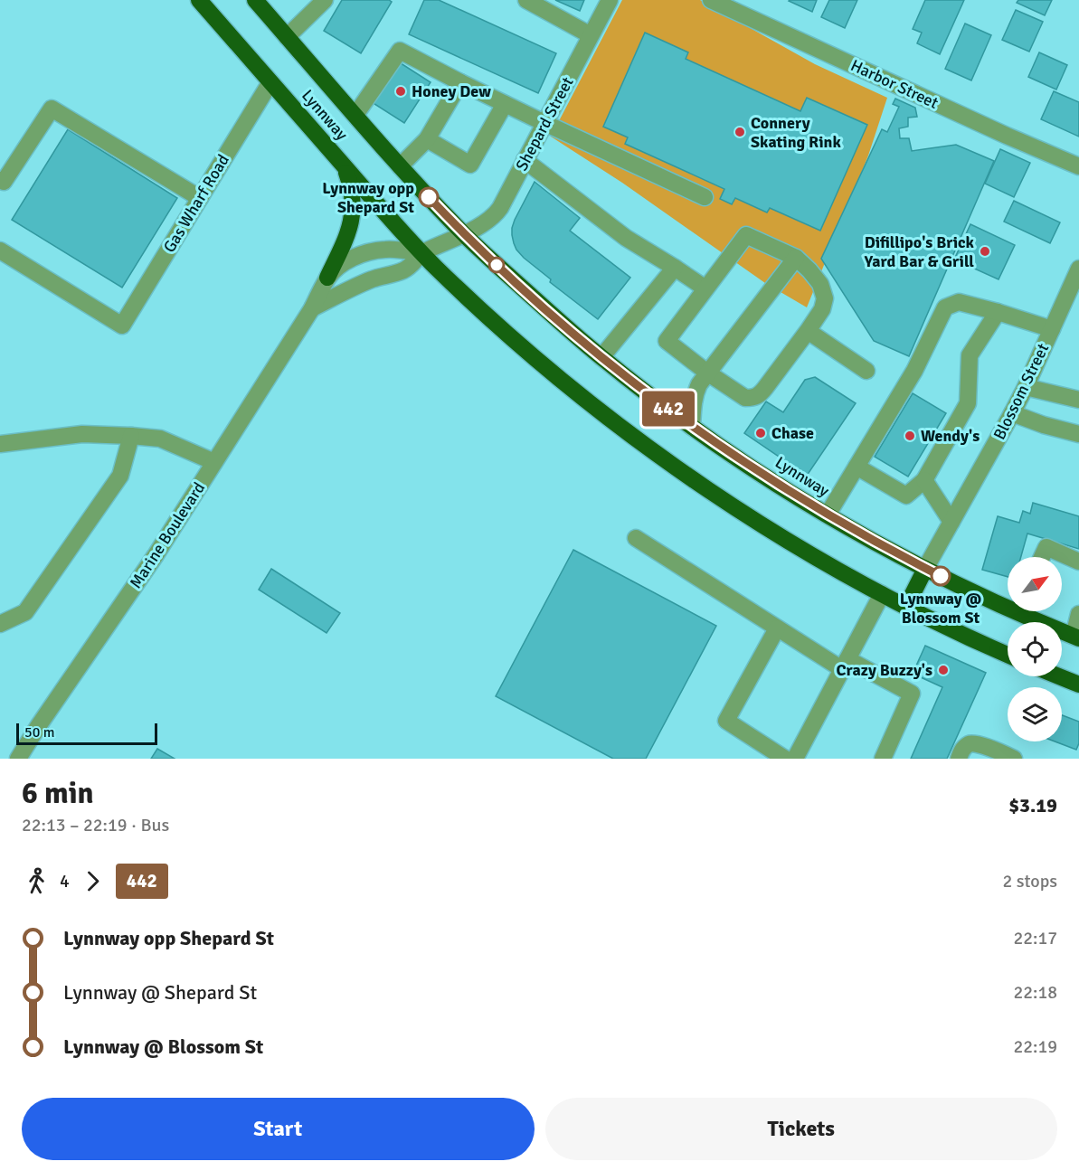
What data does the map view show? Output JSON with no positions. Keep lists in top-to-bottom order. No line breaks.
{"streets":{"highway":["Lynnway"],"street":["Harbor Street","Shepard Street","Gas Wharf Road","Blossom Street","Marine Boulevard"]},"crossings":[["Lynnway","Shepard Street"],["Lynnway","Gas Wharf Road"],["Lynnway","Blossom Street"],["Lynnway","Marine Boulevard"]],"places":["Honey Dew","Connery Skating Rink","Lynnway opp Shepard St","Difillipo's Brick Yard Bar & Grill","Chase","Wendy's","Lynnway @ Blossom St","Crazy Buzzy's"],"lines":["bus line 442"],"scale_bar":"50 m","north":"top right","page":{"on_map":"442","scale":"50 m","heading":["6 min","22:13 – 22:19 · Bus","$3.19"],"legs":["4","442","2 stops"],"list":[{"name":"Lynnway opp Shepard St","value":"22:17"},{"name":"Lynnway @ Shepard St","value":"22:18"},{"name":"Lynnway @ Blossom St","value":"22:19"}],"buttons":["Start","Tickets"]}}
